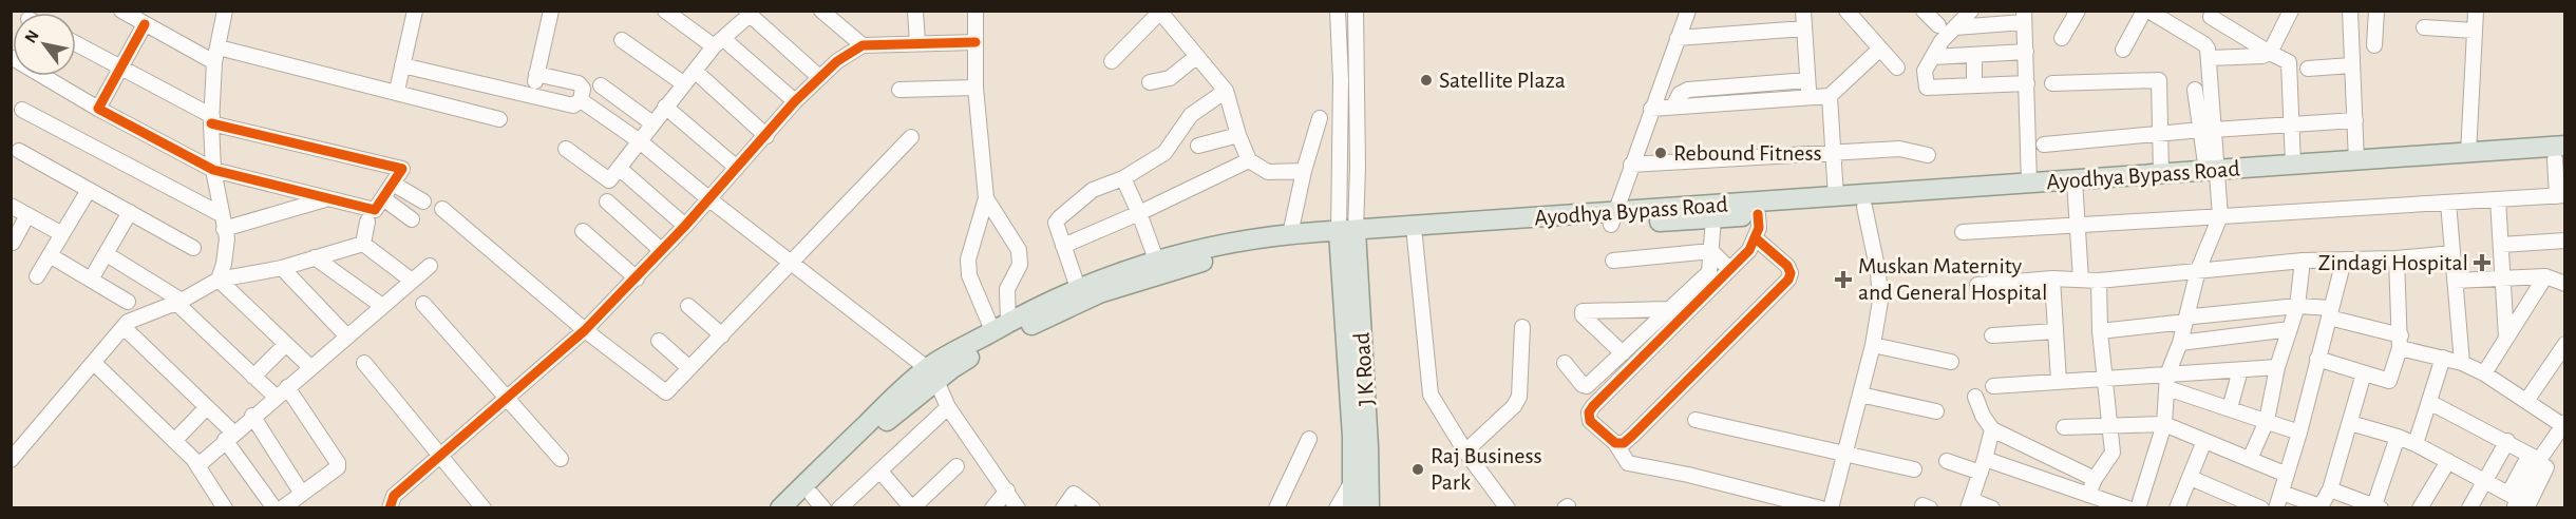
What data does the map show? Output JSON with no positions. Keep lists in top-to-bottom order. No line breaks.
{"streets":{"main road":["Ayodhya Bypass Road","J K Road"]},"crossings":[["Ayodhya Bypass Road","J K Road"]],"places":{"other":["Satellite Plaza","Rebound Fitness","Raj Business Park"],"health":["Zindagi Hospital","Muskan Maternity and General Hospital"]},"north":"top left"}
